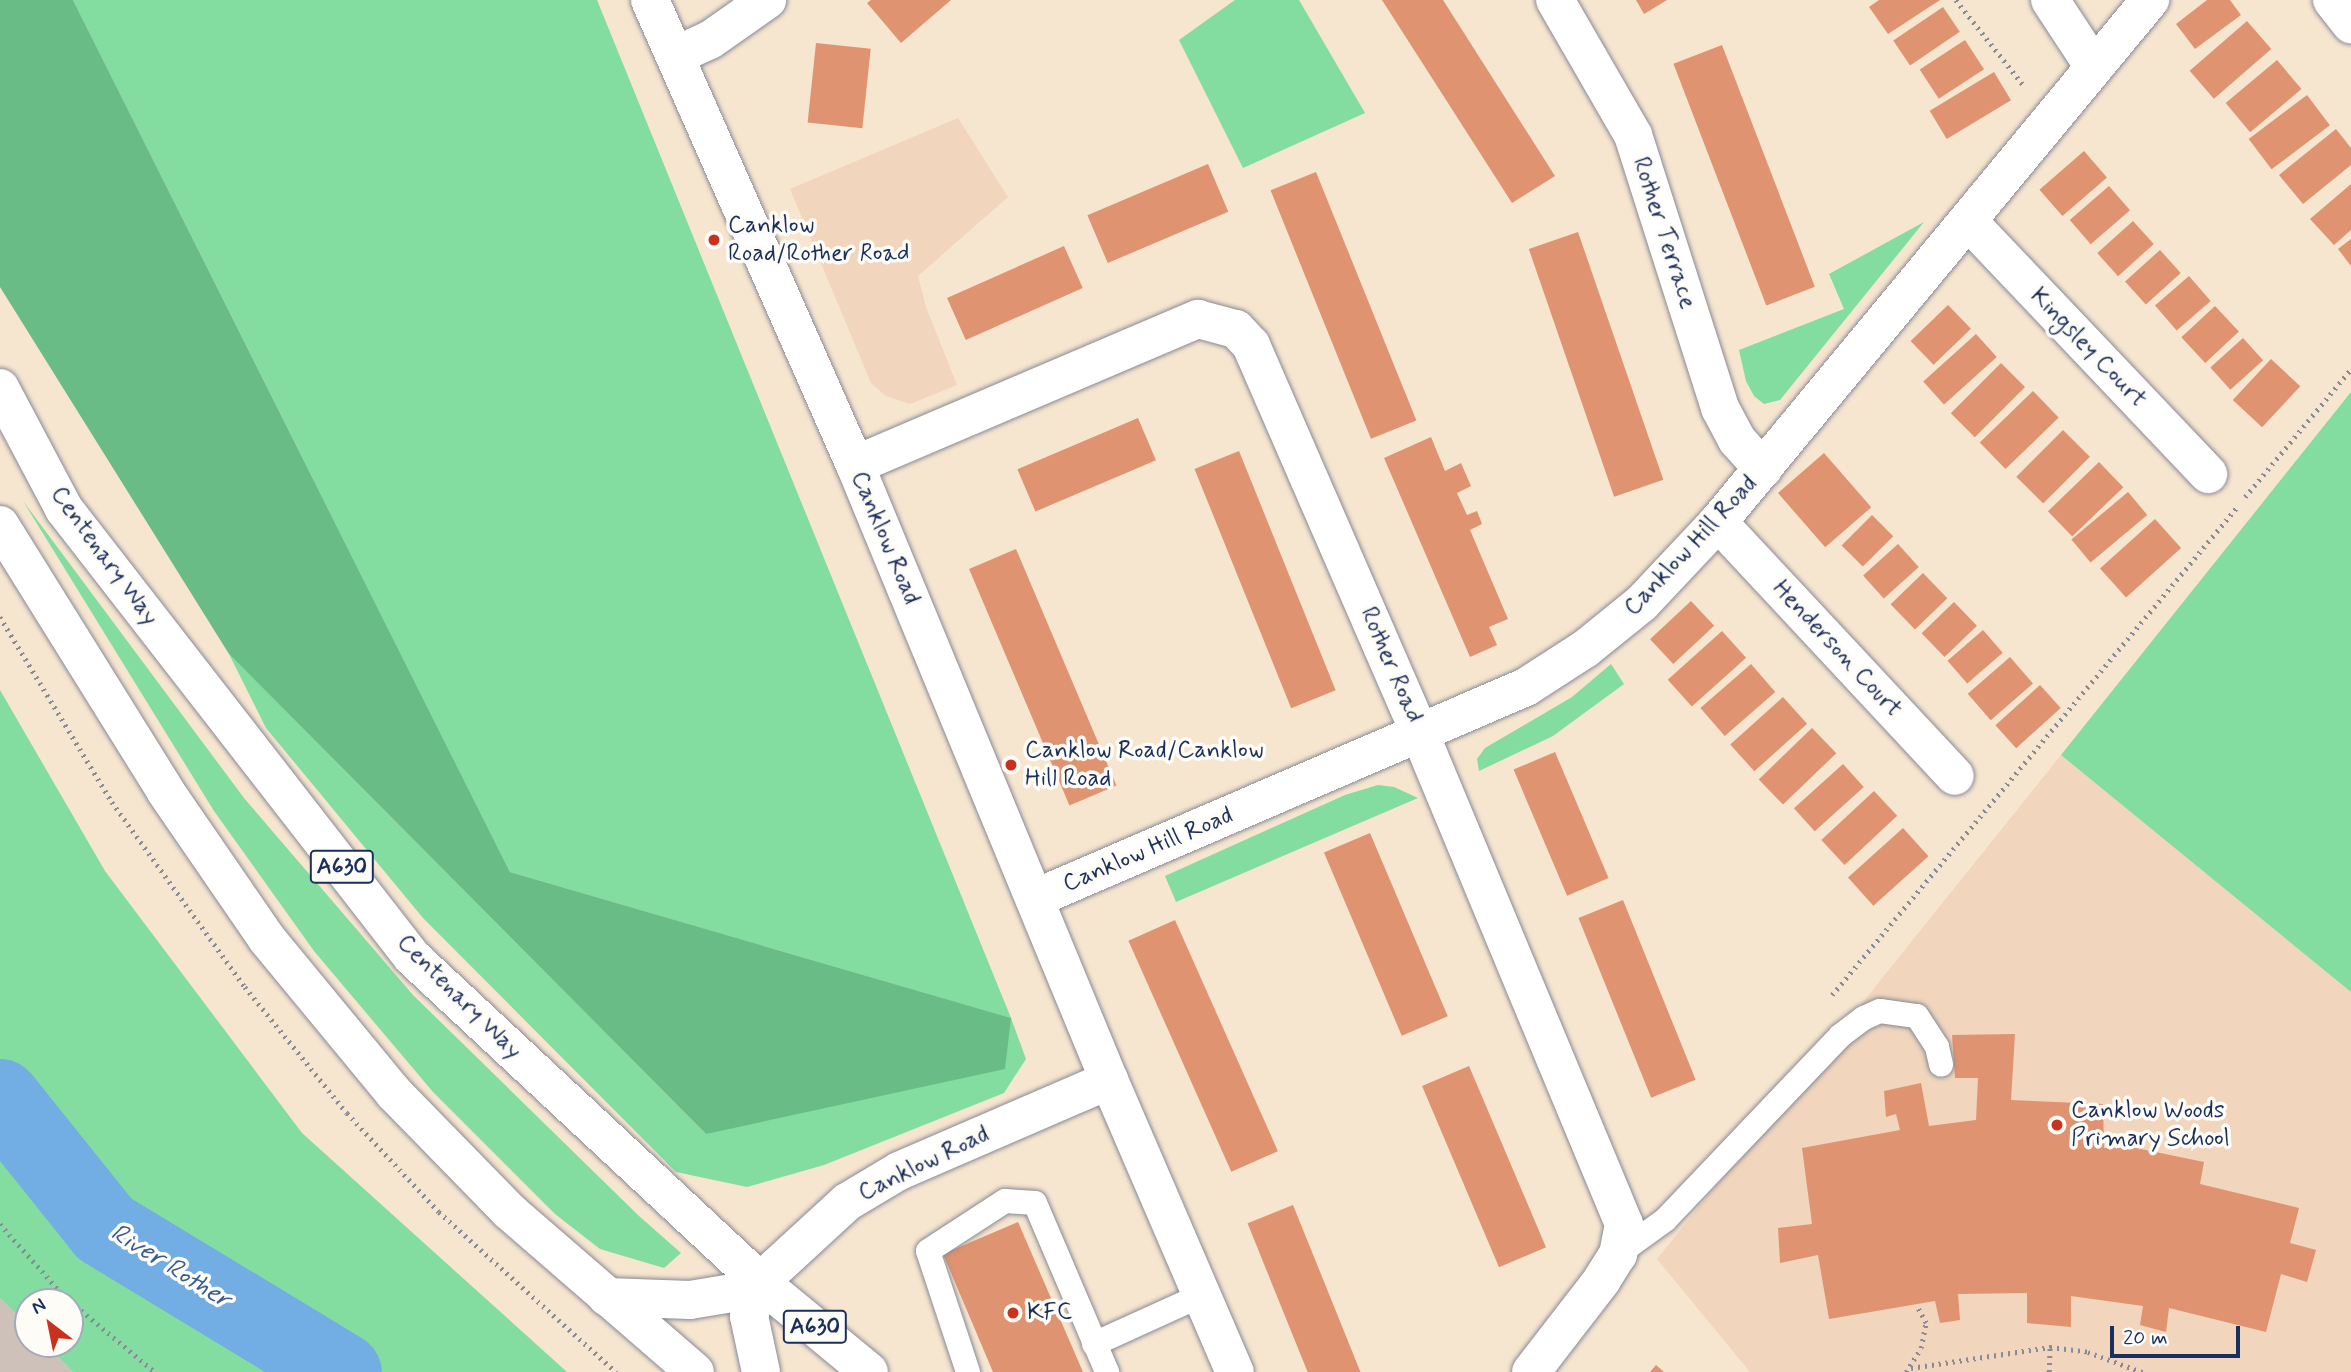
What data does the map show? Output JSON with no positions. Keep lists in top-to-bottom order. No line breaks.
{"streets":{"street":["Rother Terrace","Kingsley Court","Canklow Road","Canklow Hill Road","Centenary Way","Henderson Court","Rother Road","A630"]},"crossings":[["Rother Terrace","Canklow Hill Road"],["Kingsley Court","Canklow Hill Road"],["Canklow Road","Canklow Hill Road"],["Canklow Road","Centenary Way"],["Canklow Road","Rother Road"],["Canklow Hill Road","Henderson Court"],["Canklow Hill Road","Rother Road"]],"water":["River Rother"],"places":["Canklow Road/Rother Road","Canklow Road/Canklow Hill Road","Canklow Woods Primary School","KFC"],"scale_bar":"20 m","north":"top left"}
